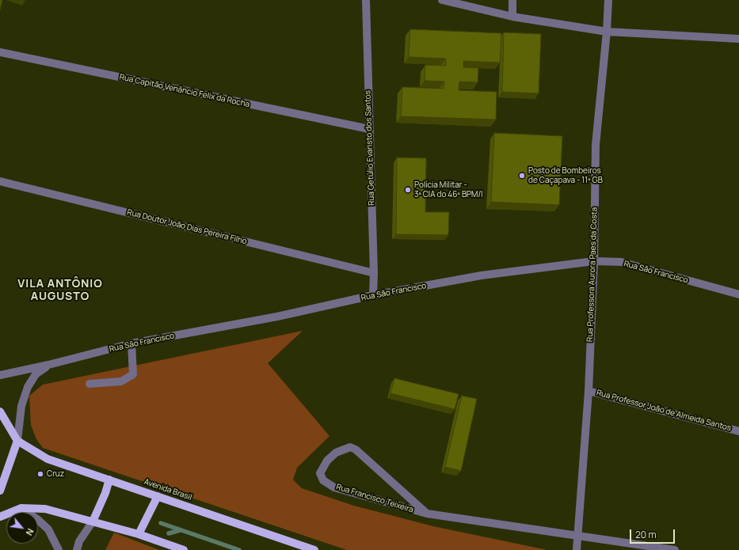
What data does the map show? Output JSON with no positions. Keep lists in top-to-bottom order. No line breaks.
{"streets":{"main road":["Avenida Brasil"],"street":["Rua Capitão Venâncio Felix da Rocha","Rua Getúlio Evaristo dos Santos","Rua Doutor João Dias Pereira Filho","Rua São Francisco","Rua Professora Aurora Paes da Costa","Rua Professor João de Almeida Santos","Rua Francisco Teixeira"]},"crossings":[["Rua Capitão Venâncio Felix da Rocha","Rua Getúlio Evaristo dos Santos"],["Rua Getúlio Evaristo dos Santos","Rua Doutor João Dias Pereira Filho"],["Rua Getúlio Evaristo dos Santos","Rua São Francisco"],["Rua São Francisco","Rua Professora Aurora Paes da Costa"],["Rua São Francisco","Avenida Brasil"],["Rua Professora Aurora Paes da Costa","Rua Professor João de Almeida Santos"],["Rua Professora Aurora Paes da Costa","Rua Francisco Teixeira"]],"districts":["VILA ANTÔNIO AUGUSTO"],"places":["Posto de Bombeiros de Caçapava - 11º GB","Polícia Militar - 3ª CIA do 46º BPM/I","Cruz"],"scale_bar":"20 m","north":"bottom right"}
